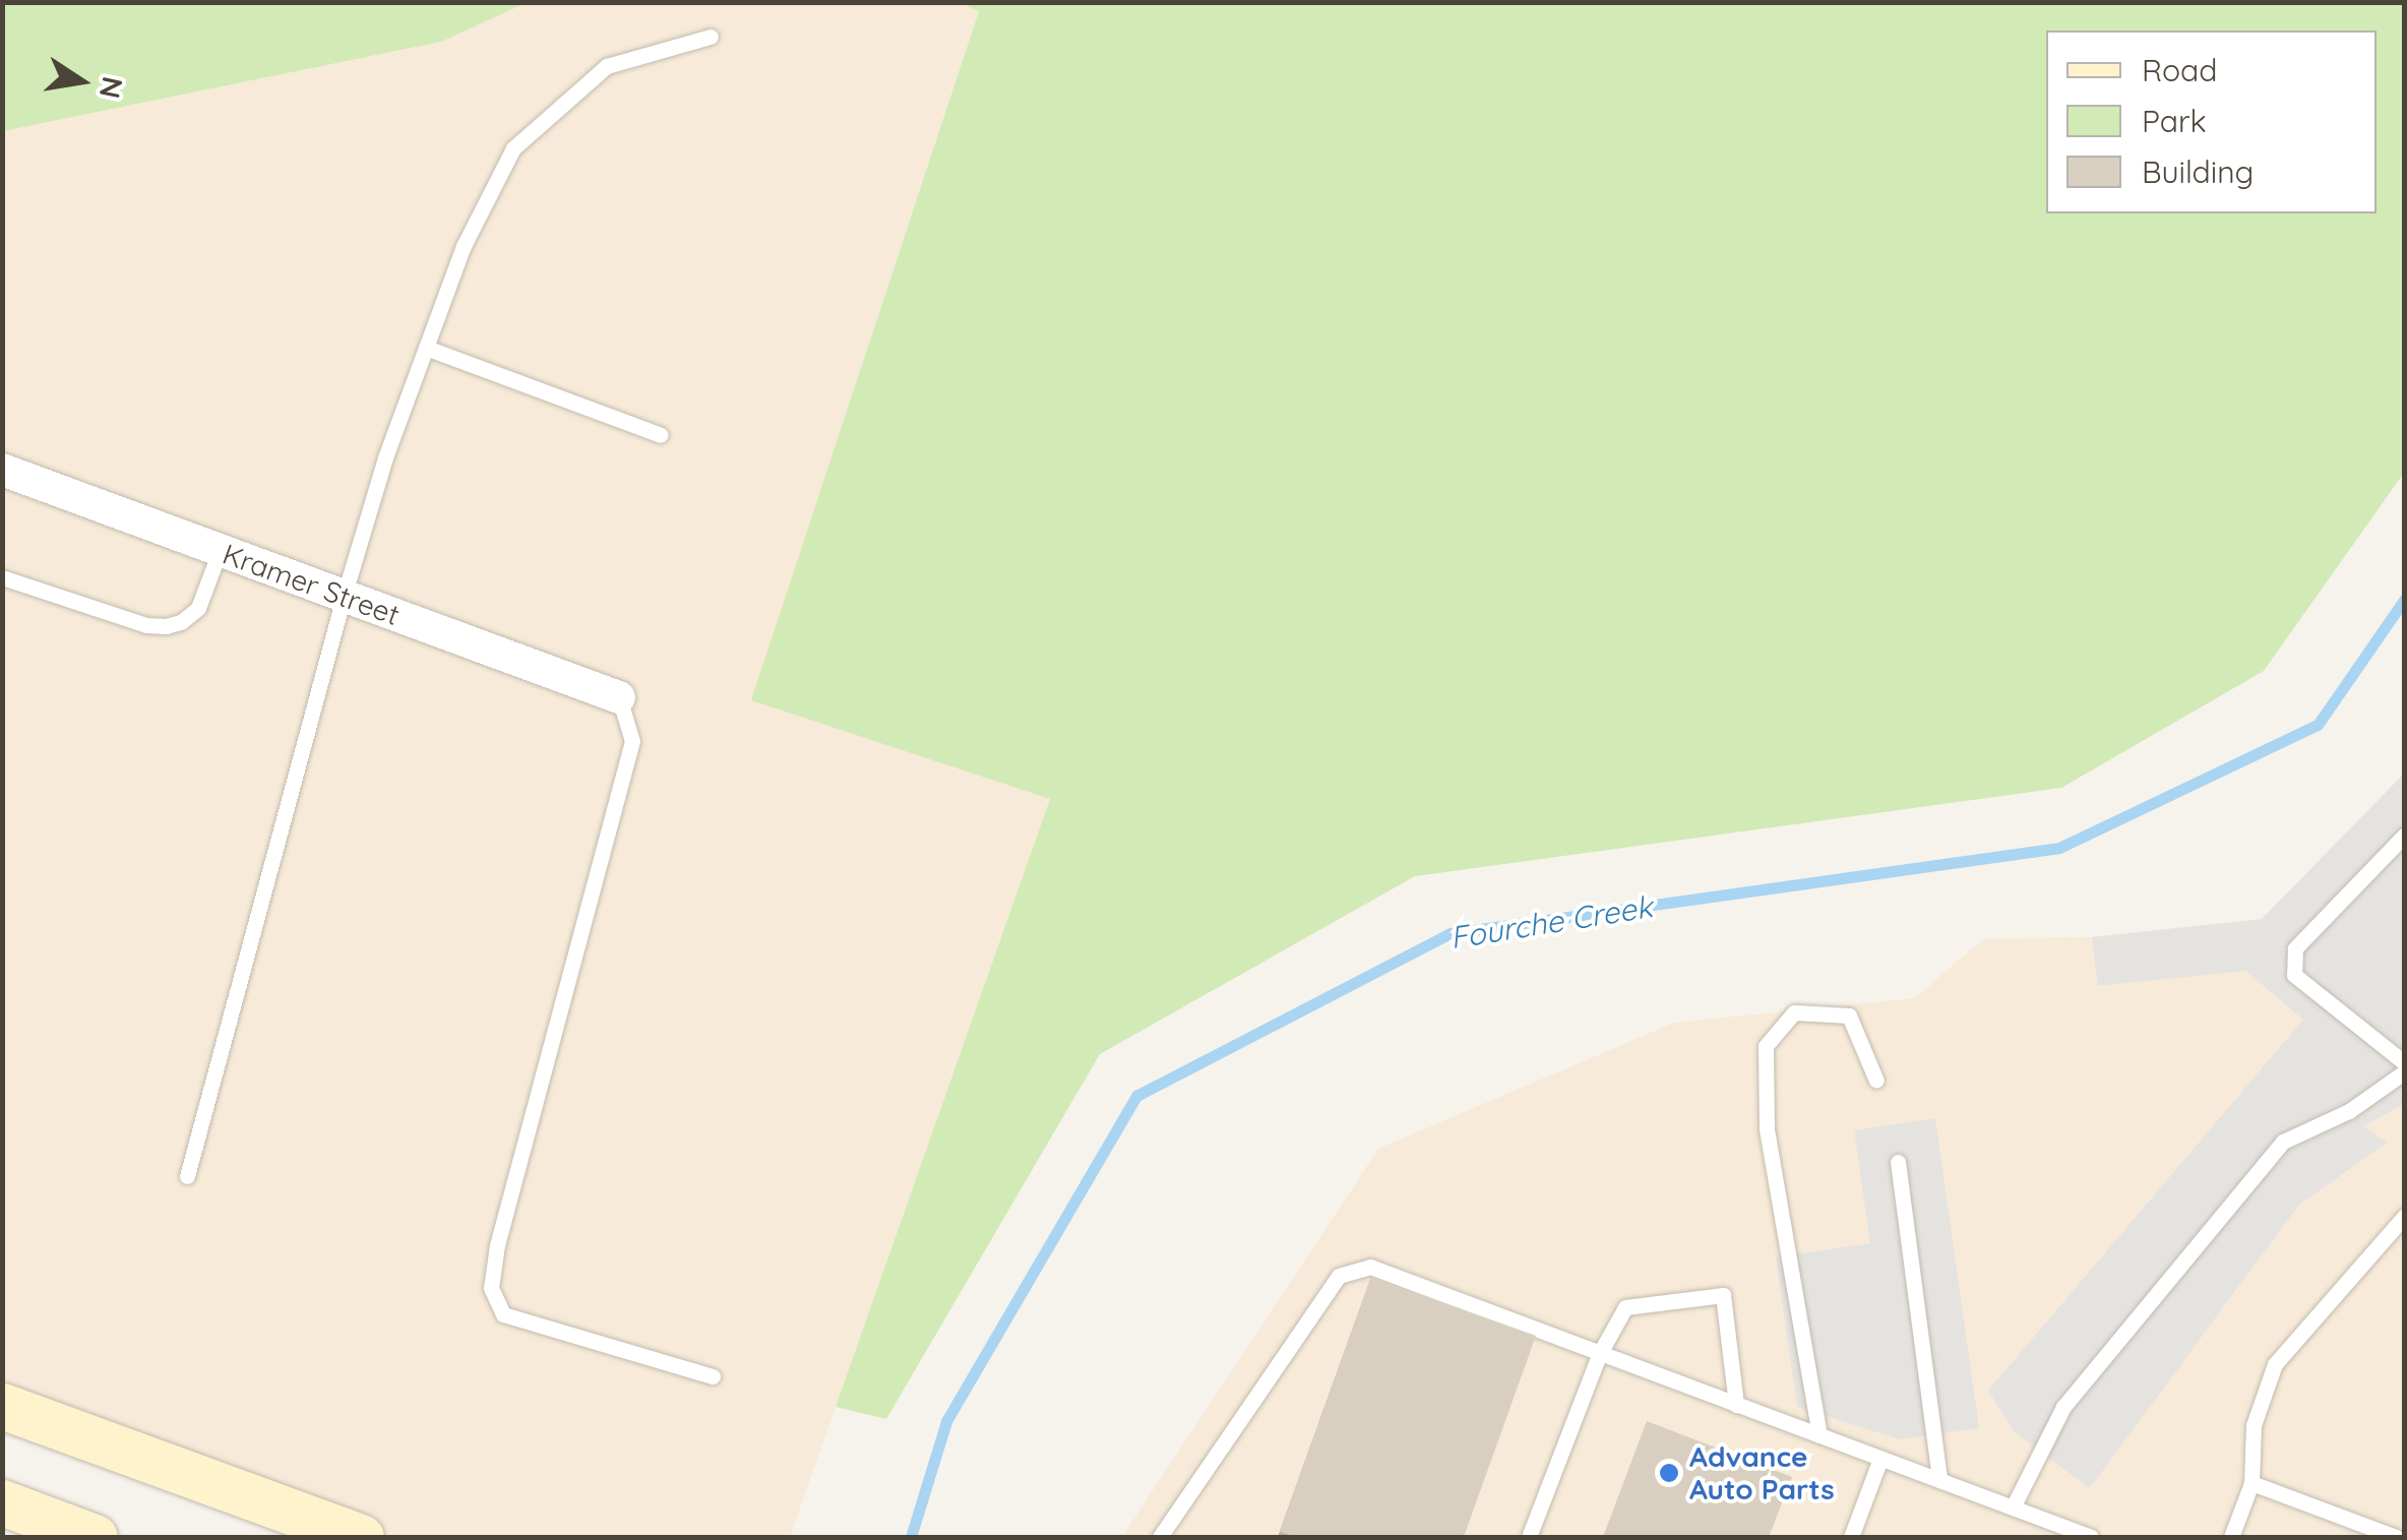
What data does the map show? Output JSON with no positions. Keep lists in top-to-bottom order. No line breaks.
{"streets":{"street":["Kramer Street"]},"water":["Fourche Creek"],"places":["Advance Auto Parts"],"legend":["Road","Park","Building"],"north":"right"}
